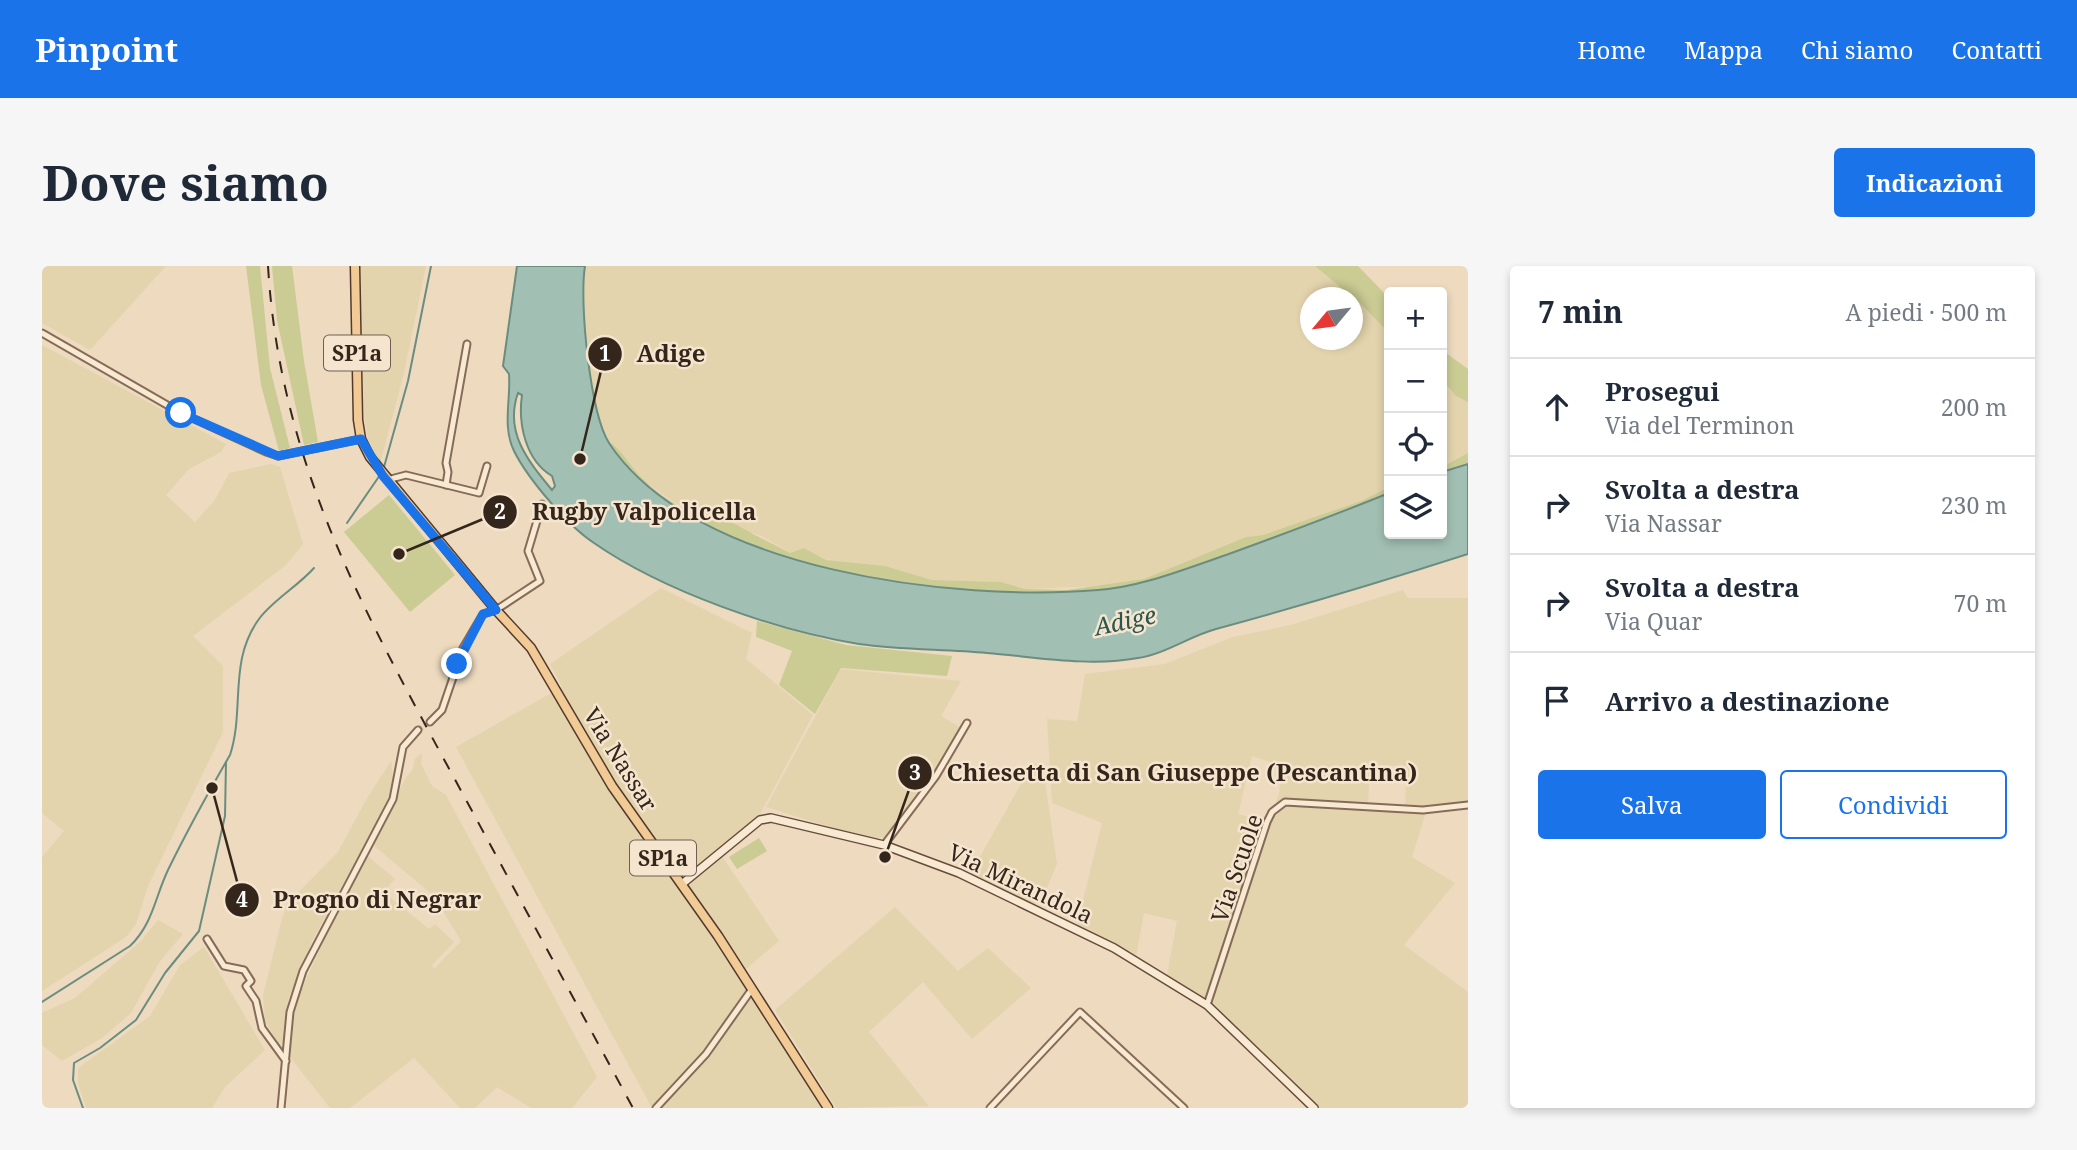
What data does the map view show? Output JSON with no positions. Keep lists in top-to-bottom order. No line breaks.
{"streets":{"main road":["SP1a","Via Nassar"],"street":["Via Scuole","Via Mirandola"]},"crossings":[["Via Nassar","Via Mirandola"],["Via Scuole","Via Mirandola"]],"water":["Adige"],"places":["Adige","Rugby Valpolicella","Progno di Negrar","Chiesetta di San Giuseppe (Pescantina)"],"north":"bottom left","page":{"header":"Pinpoint","nav":["Home","Mappa","Chi siamo","Contatti"],"buttons":["Indicazioni",["Salva","Condividi"]],"title":"Dove siamo","heading":["7 min","A piedi · 500 m"],"map_buttons":["+","−"],"list":[["Prosegui","Via del Terminon","200 m"],["Svolta a destra","Via Nassar","230 m"],["Svolta a destra","Via Quar","70 m"],"Arrivo a destinazione"]}}
